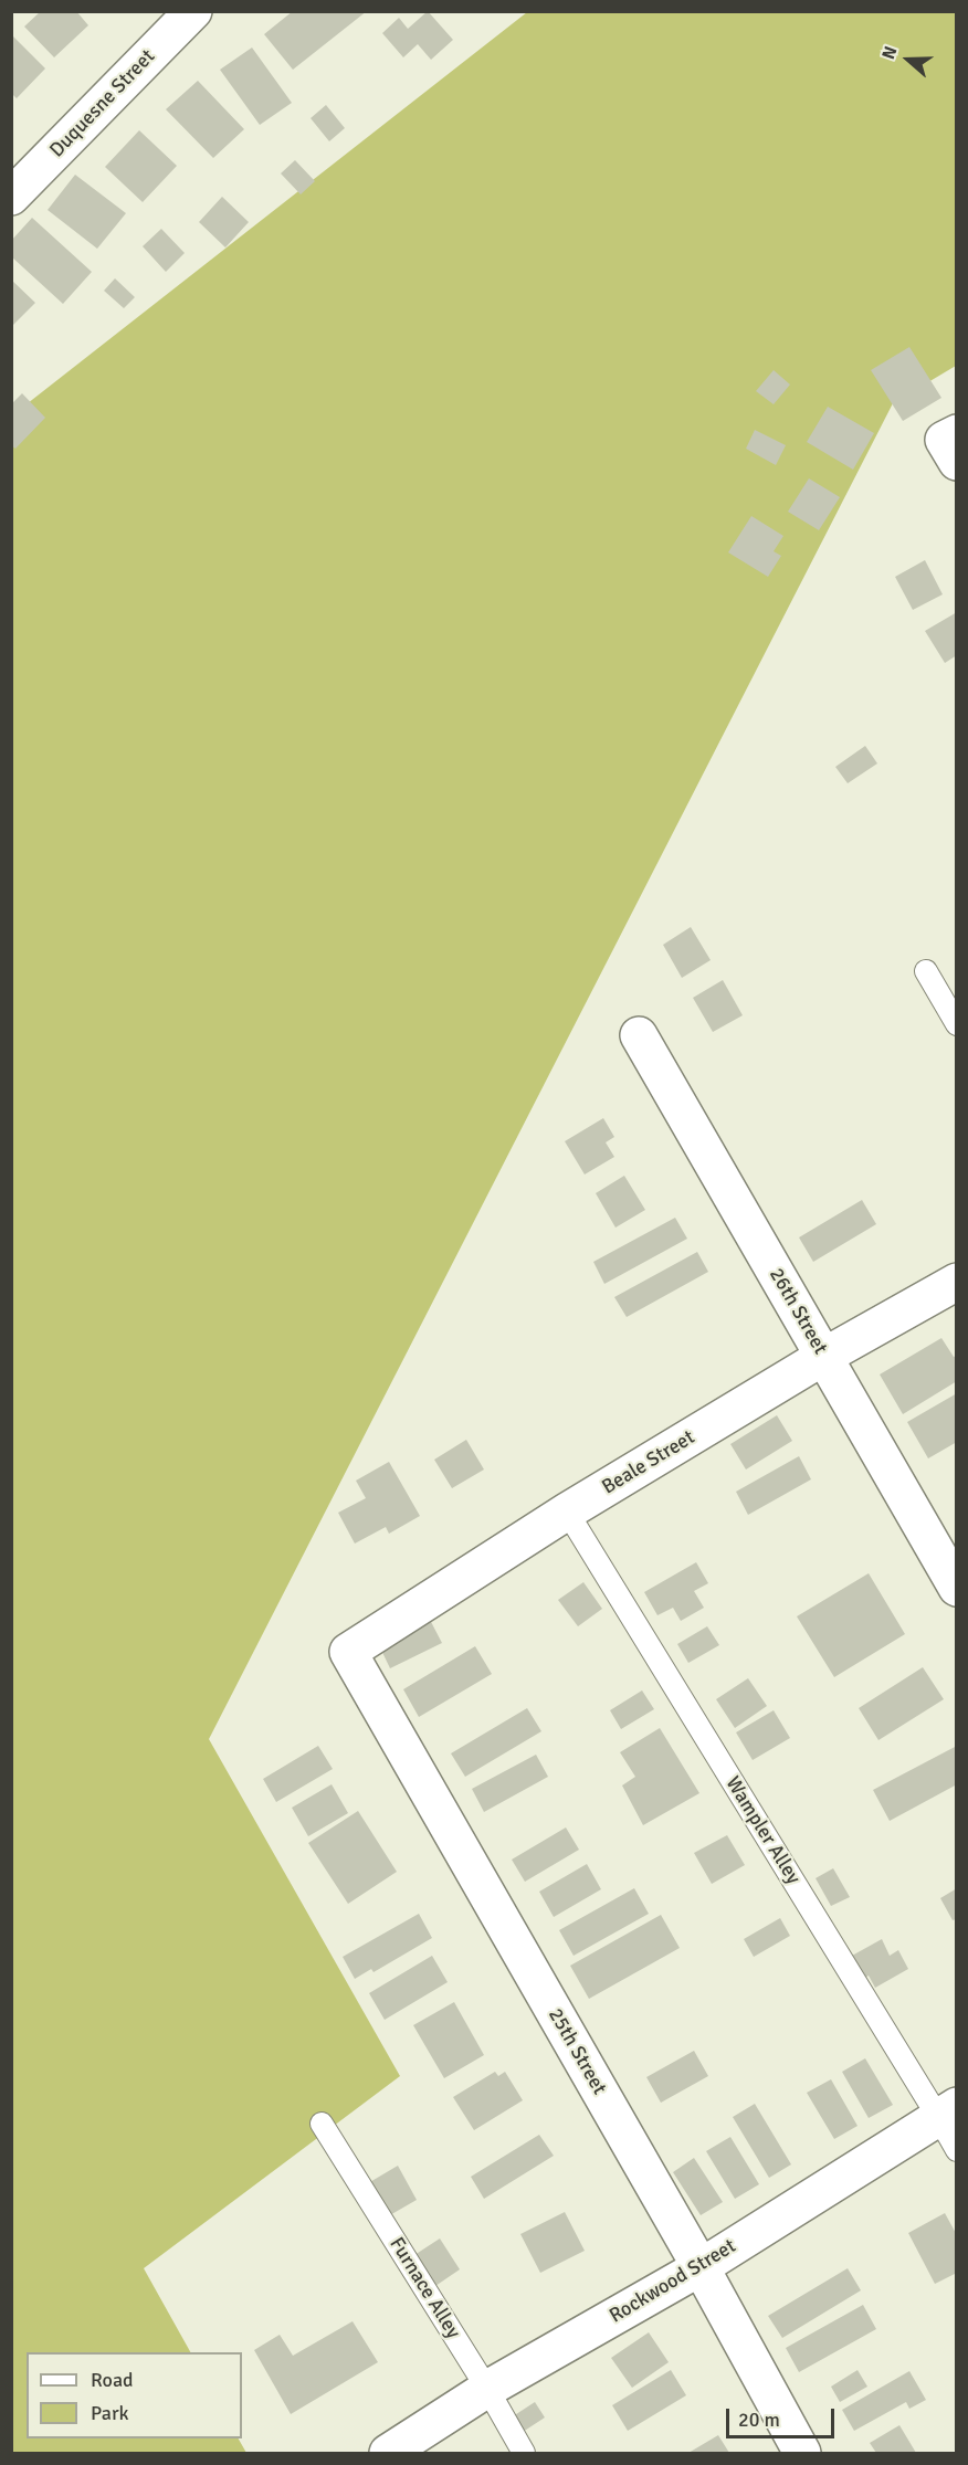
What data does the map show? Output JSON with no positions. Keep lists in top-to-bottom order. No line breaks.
{"streets":{"street":["Duquesne Street","26th Street","Beale Street","25th Street","Rockwood Street"],"lane":["Wampler Alley","Furnace Alley"]},"crossings":[["26th Street","Beale Street"],["Beale Street","Wampler Alley"],["Beale Street","25th Street"],["Wampler Alley","Rockwood Street"],["25th Street","Rockwood Street"],["Rockwood Street","Furnace Alley"]],"legend":["Road","Park"],"scale_bar":"20 m","north":"left"}
